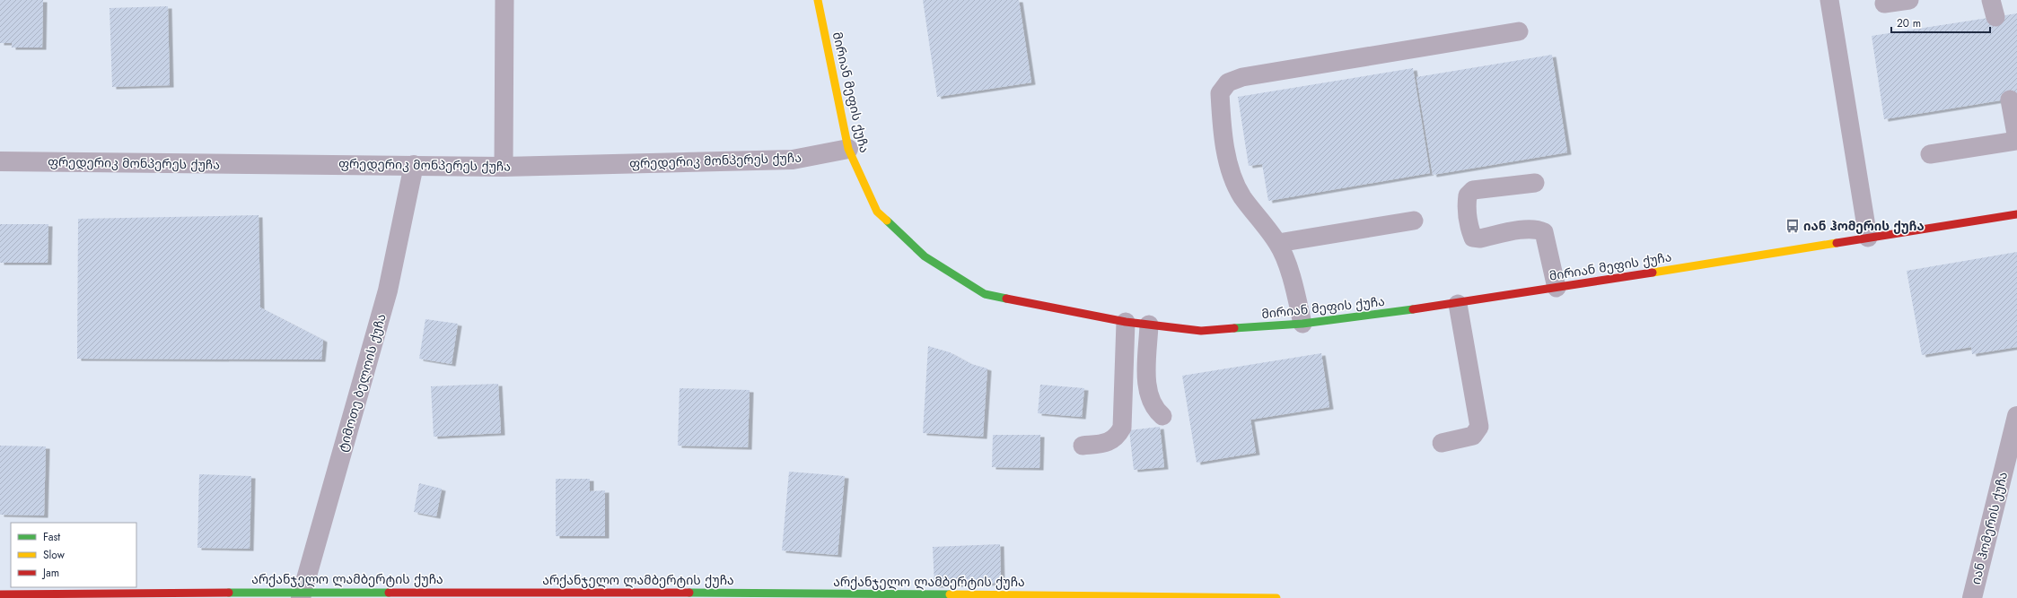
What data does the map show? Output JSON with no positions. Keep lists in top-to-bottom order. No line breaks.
{"streets":{"street":["მირიან მეფის ქუჩა","ფრედერიკ მონპერეს ქუჩა","ტიმოთე ბელოის ქუჩა","იან ჰომერის ქუჩა","არქანჯელო ლამბერტის ქუჩა"]},"crossings":[["მირიან მეფის ქუჩა","ფრედერიკ მონპერეს ქუჩა"],["ფრედერიკ მონპერეს ქუჩა","ტიმოთე ბელოის ქუჩა"],["ტიმოთე ბელოის ქუჩა","არქანჯელო ლამბერტის ქუჩა"]],"places":{"bus stop":["იან ჰომერის ქუჩა"]},"legend":["Fast","Slow","Jam"],"scale_bar":"20 m"}
